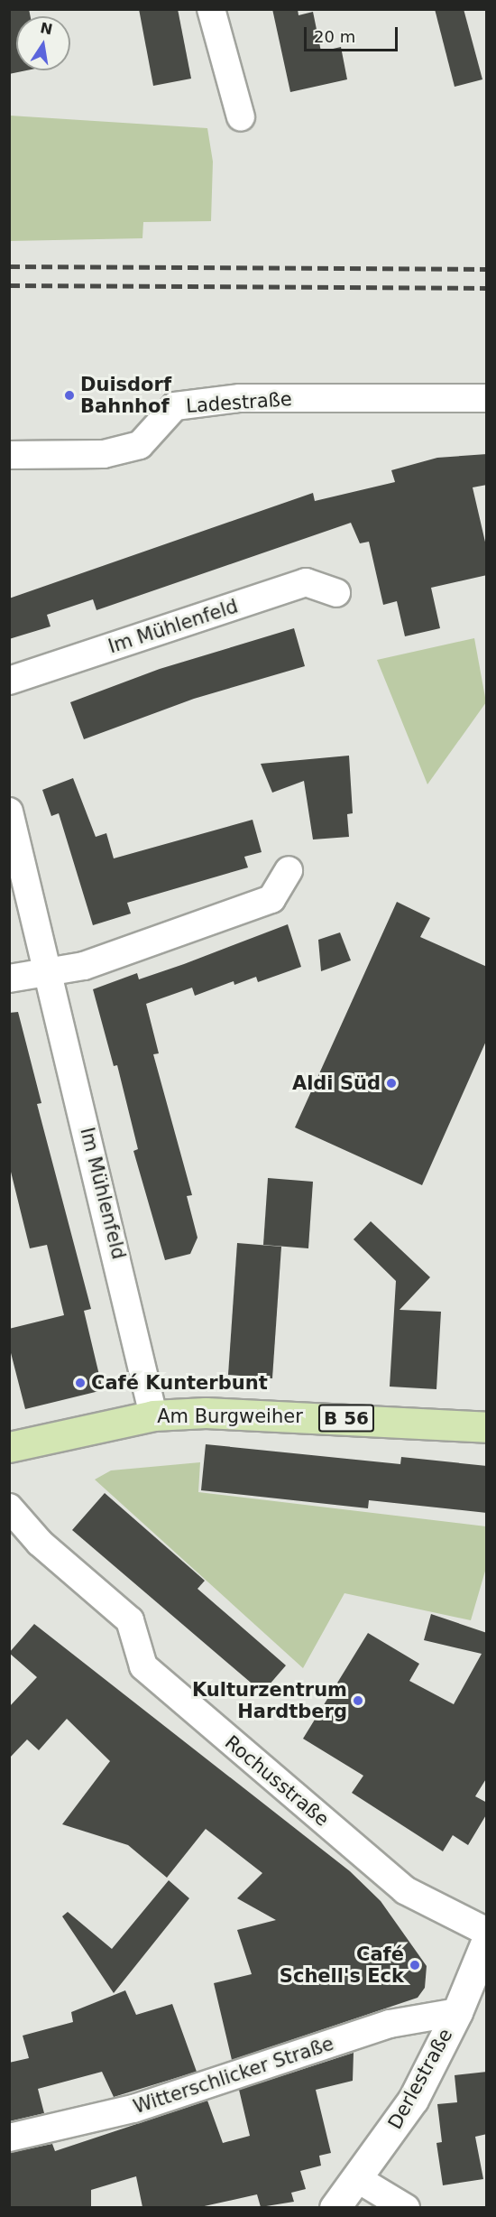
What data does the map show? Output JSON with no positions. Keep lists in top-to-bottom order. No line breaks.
{"streets":{"main road":["Am Burgweiher","B 56"],"street":["Ladestraße","Im Mühlenfeld","Rochusstraße","Witterschlicker Straße","Derlestraße"]},"crossings":[["Im Mühlenfeld","Am Burgweiher"],["Witterschlicker Straße","Derlestraße"]],"places":["Duisdorf Bahnhof","Aldi Süd","Café Kunterbunt","Kulturzentrum Hardtberg","Café Schell's Eck"],"scale_bar":"20 m","north":"top"}
